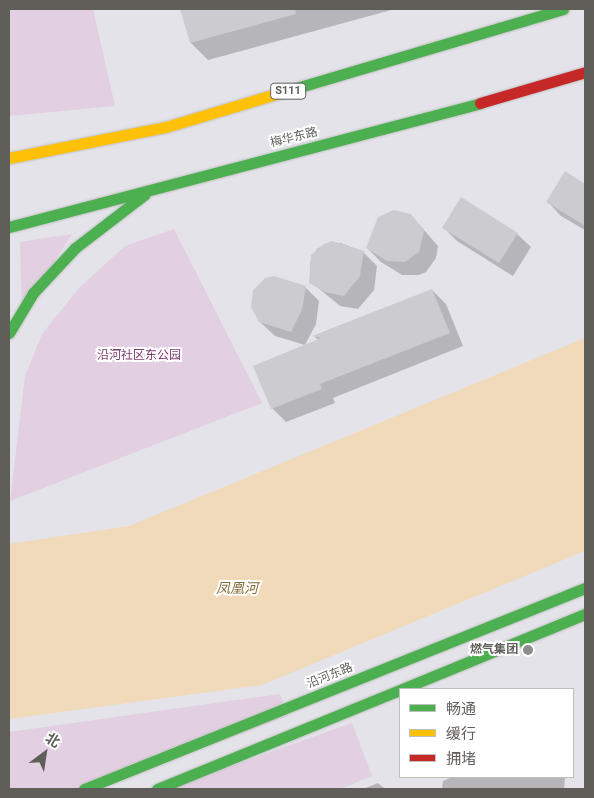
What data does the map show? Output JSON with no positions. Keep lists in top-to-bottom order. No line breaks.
{"streets":{"main road":["S111","梅华东路","沿河东路"]},"water":["凤凰河"],"parks":["沿河社区东公园"],"places":["燃气集团"],"legend":["畅通","缓行","拥堵"],"north":"top right"}
